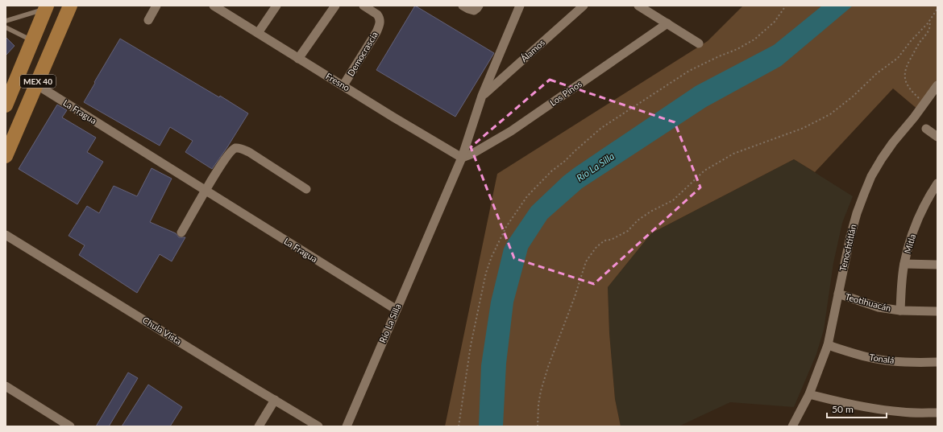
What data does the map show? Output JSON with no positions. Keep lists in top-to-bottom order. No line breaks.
{"streets":{"main road":["MEX 40"],"street":["Álamos","Democrascia","Fresno","Los Pinos","La Fragua","Mitla","Tenochtitlán","Teotihuacán","Río La Silla","Chula Vista","Tonalá"]},"crossings":[["Álamos","Río La Silla"],["Democrascia","Fresno"],["MEX 40","La Fragua"],["Fresno","Los Pinos"],["Fresno","Río La Silla"],["Los Pinos","Río La Silla"],["La Fragua","Río La Silla"],["Mitla","Teotihuacán"],["Tenochtitlán","Teotihuacán"],["Tenochtitlán","Tonalá"]],"water":["Río La Silla"],"scale_bar":"50 m"}
